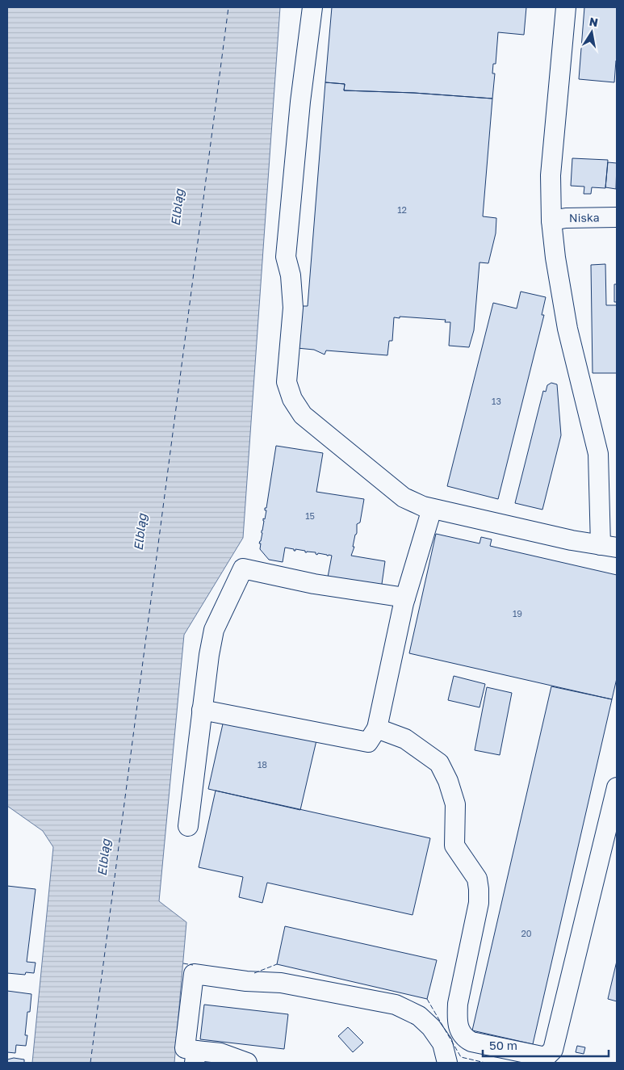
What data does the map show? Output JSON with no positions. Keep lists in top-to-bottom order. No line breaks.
{"streets":{"street":["Niska"]},"water":["Elbląg"],"house_numbers":["12","13","15","19","18","20"],"scale_bar":"50 m","north":"top"}
